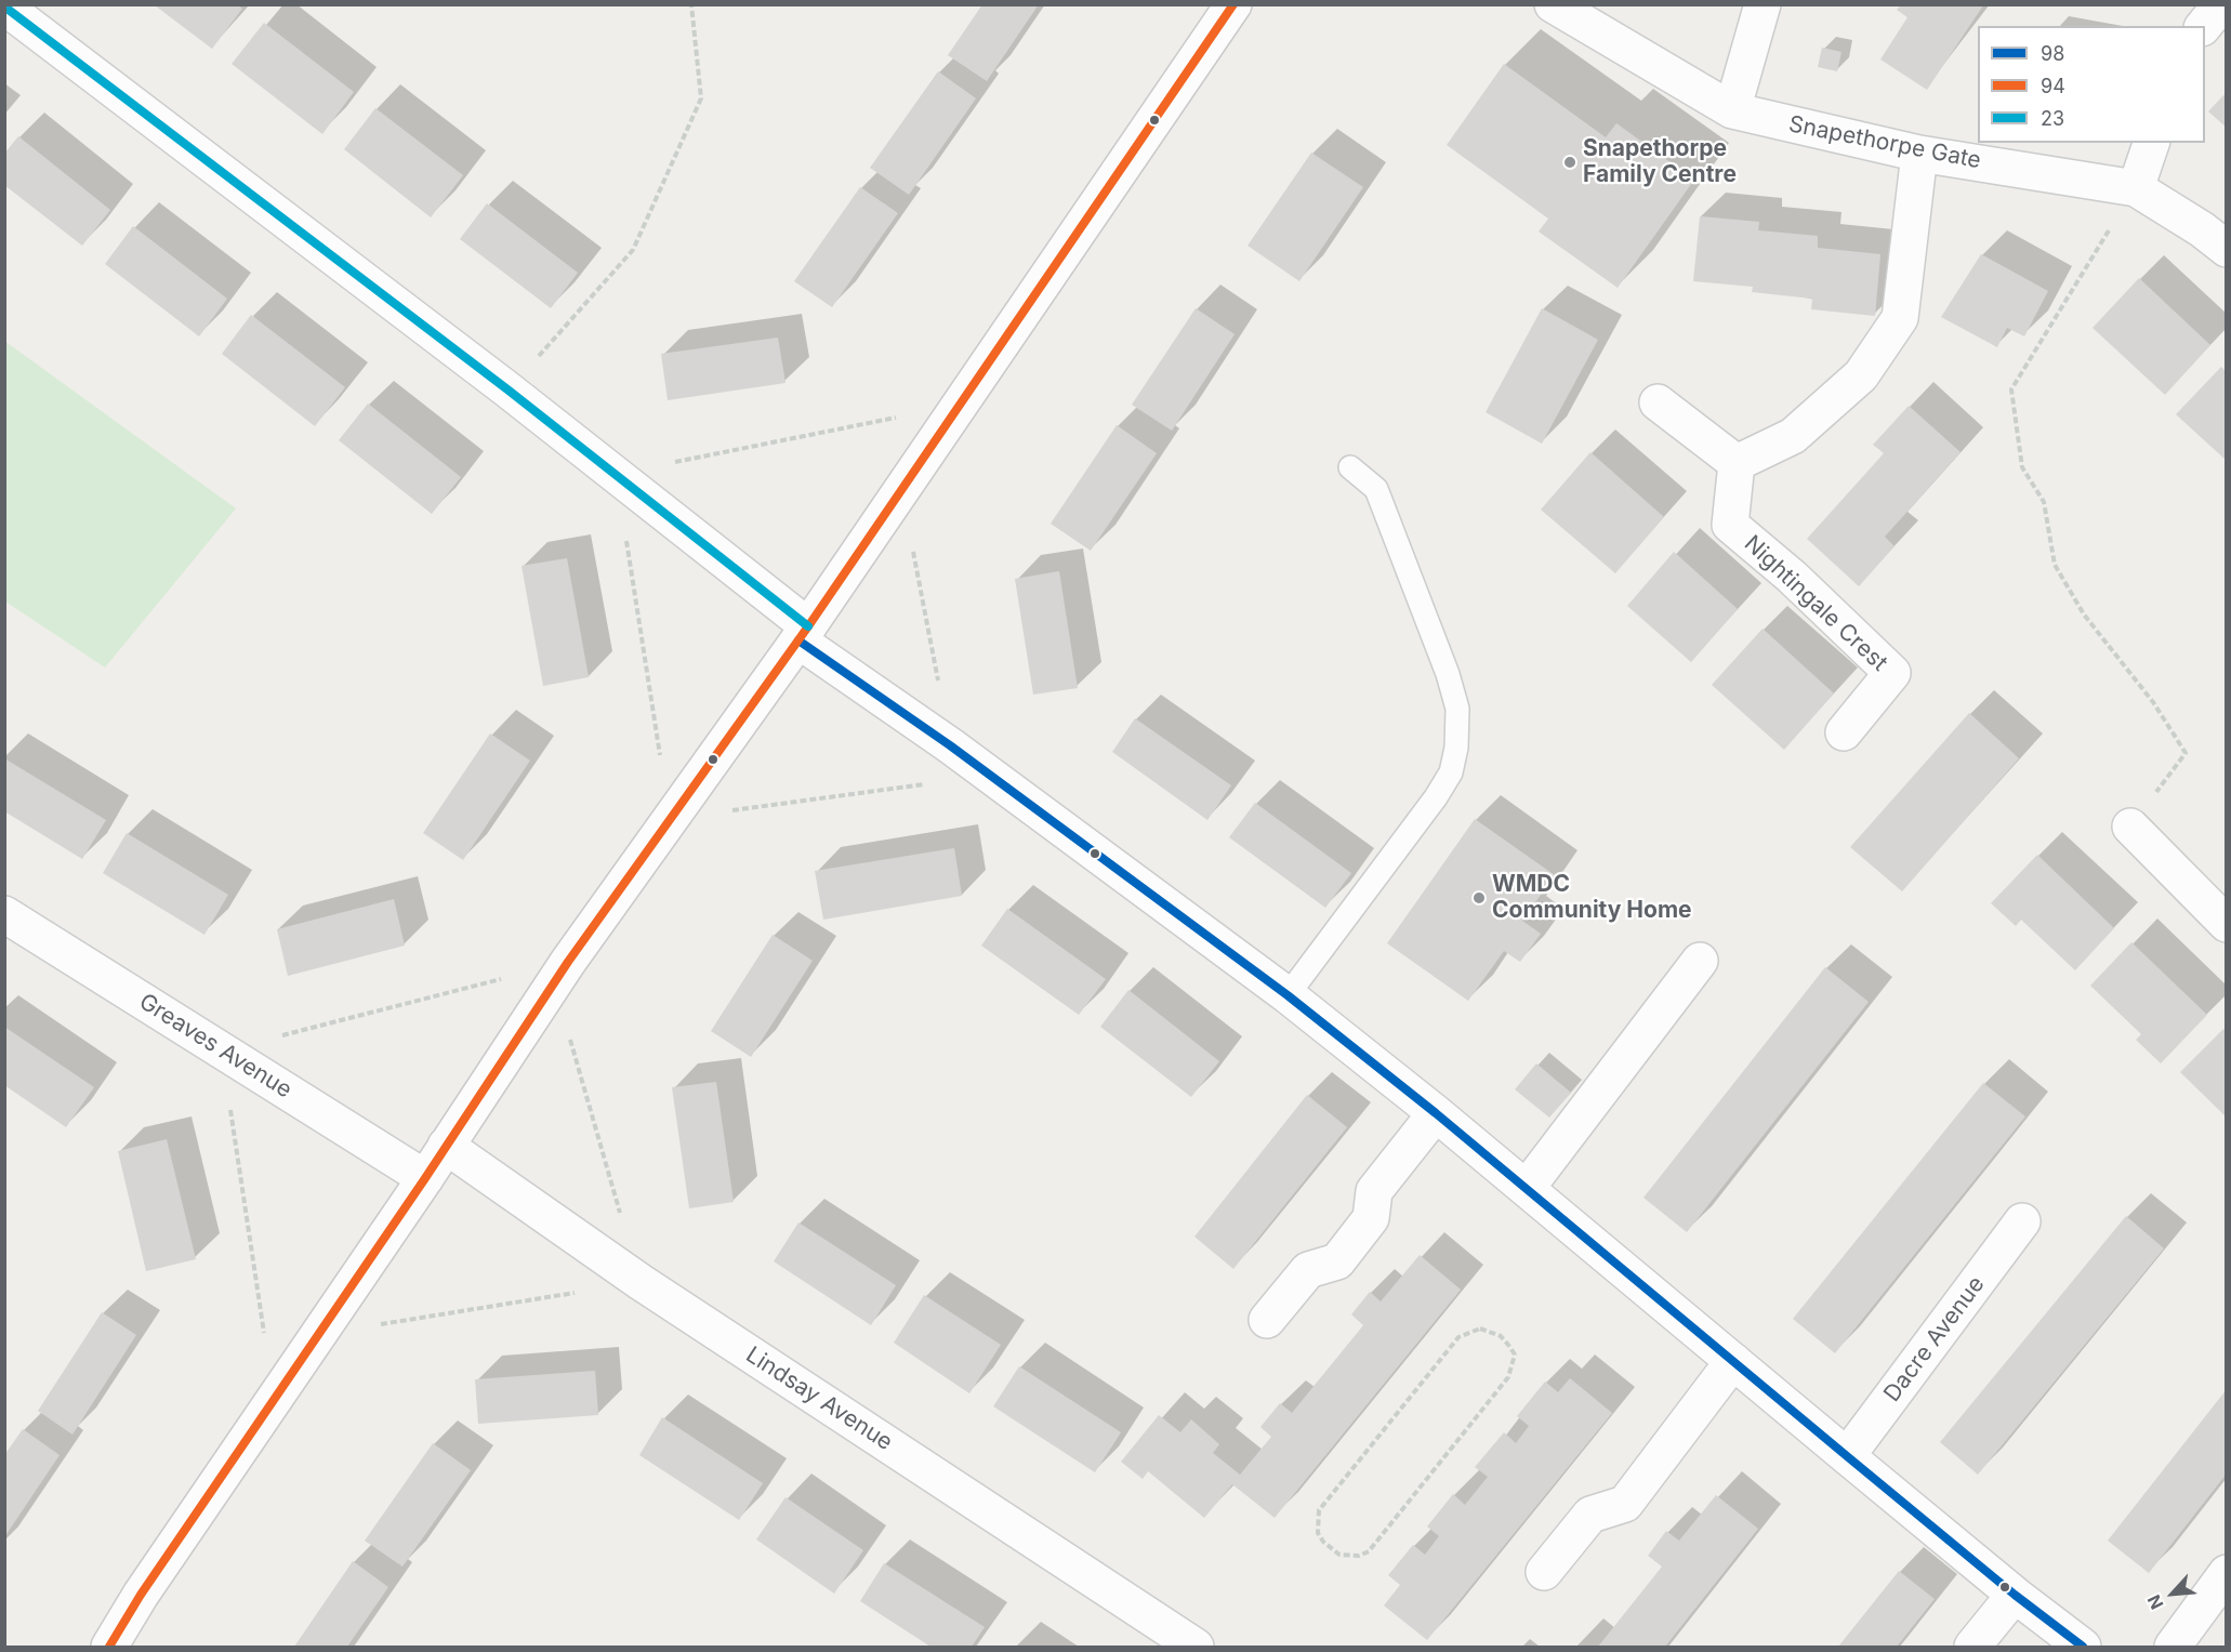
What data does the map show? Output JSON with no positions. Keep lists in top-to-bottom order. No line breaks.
{"streets":{"street":["Snapethorpe Gate","Nightingale Crest","Greaves Avenue","Dacre Avenue","Lindsay Avenue"]},"places":["Snapethorpe Family Centre","WMDC Community Home"],"lines":["transit line 94","transit line 23","transit line 98"],"legend":["98","94","23"],"north":"bottom left"}
